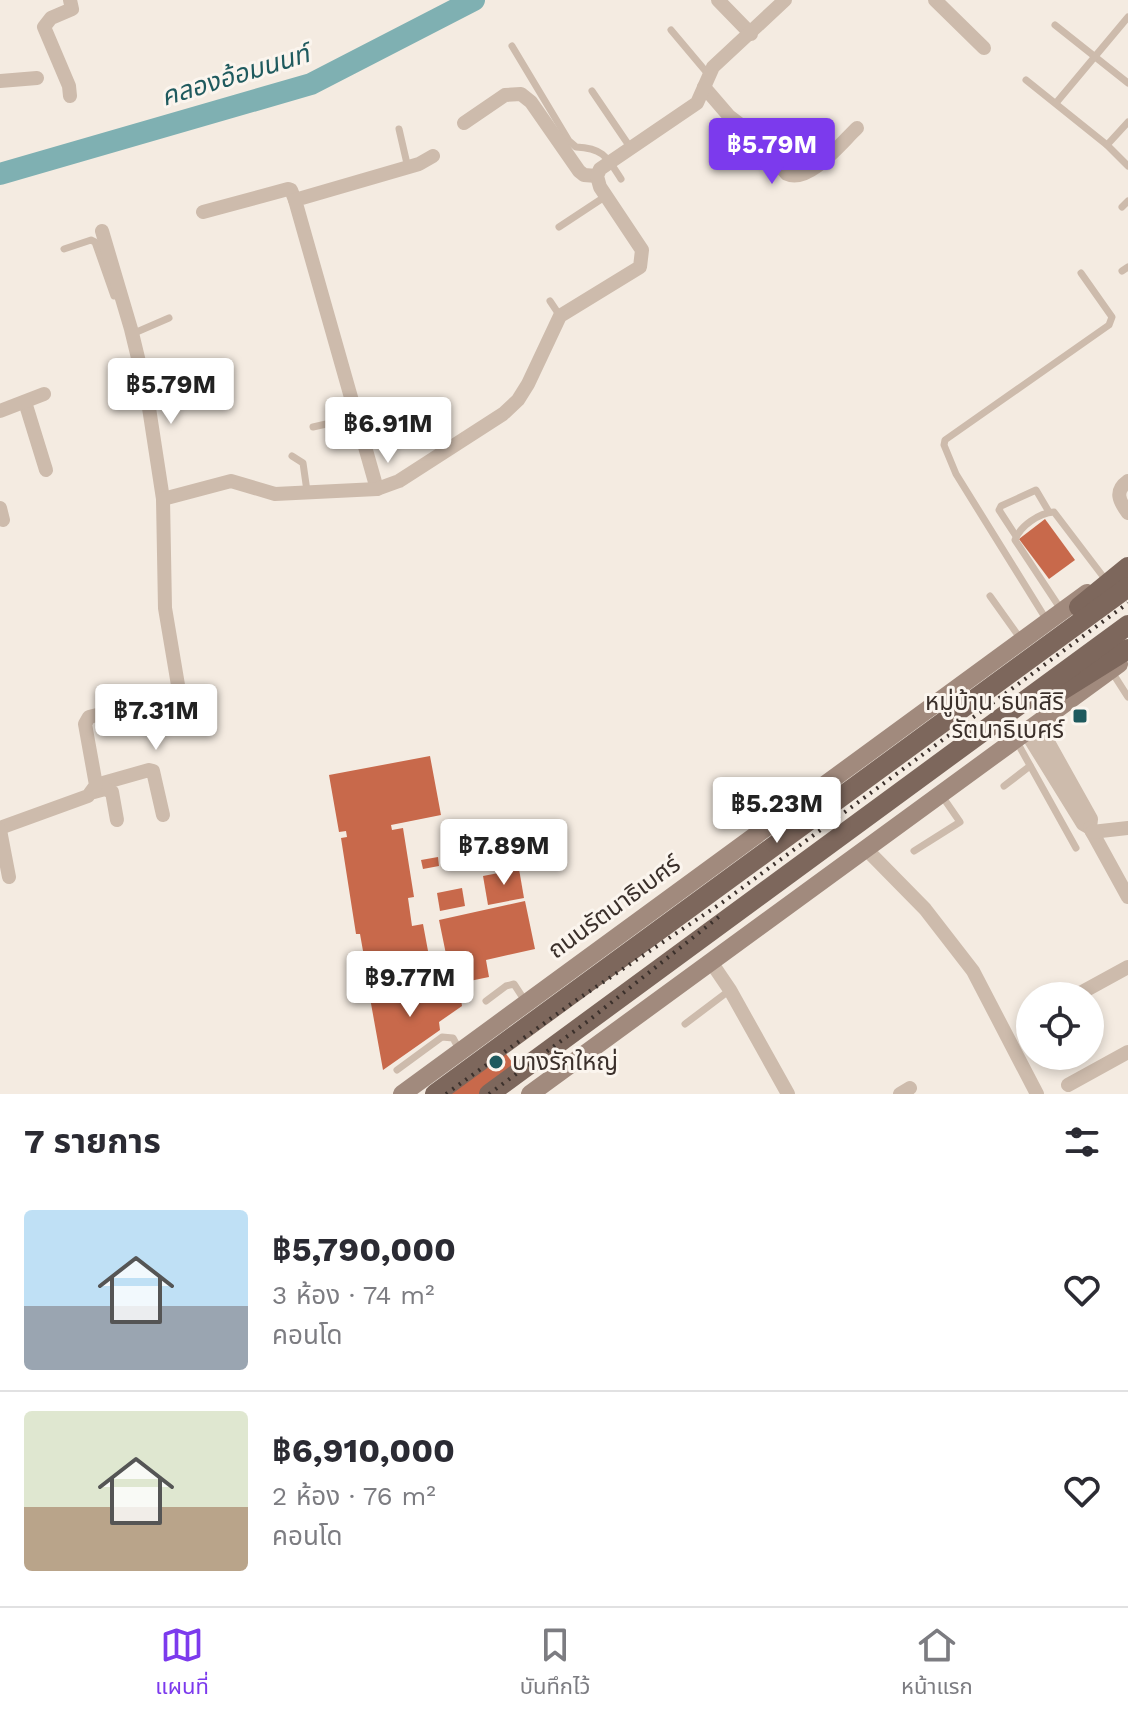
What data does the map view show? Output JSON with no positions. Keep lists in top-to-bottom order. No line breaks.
{"streets":{"main road":["ถนนรัตนาธิเบศร์"]},"water":["คลองอ้อมนนท์"],"places":{"transit":["หมู่บ้าน ธนาสิริ รัตนาธิเบศร์"],"other":["บางรักใหญ่"]},"page":{"price":["฿5.79M","฿5.79M","฿6.91M","฿7.31M","฿5.23M","฿7.89M","฿9.77M"],"heading":"7 รายการ","list":[{"name":"฿5,790,000","note":"3 ห้อง · 74 m² · คอนโด"},{"name":"฿6,910,000","note":"2 ห้อง · 76 m² · คอนโด"}],"tabs":["แผนที่","บันทึกไว้","หน้าแรก"]}}
